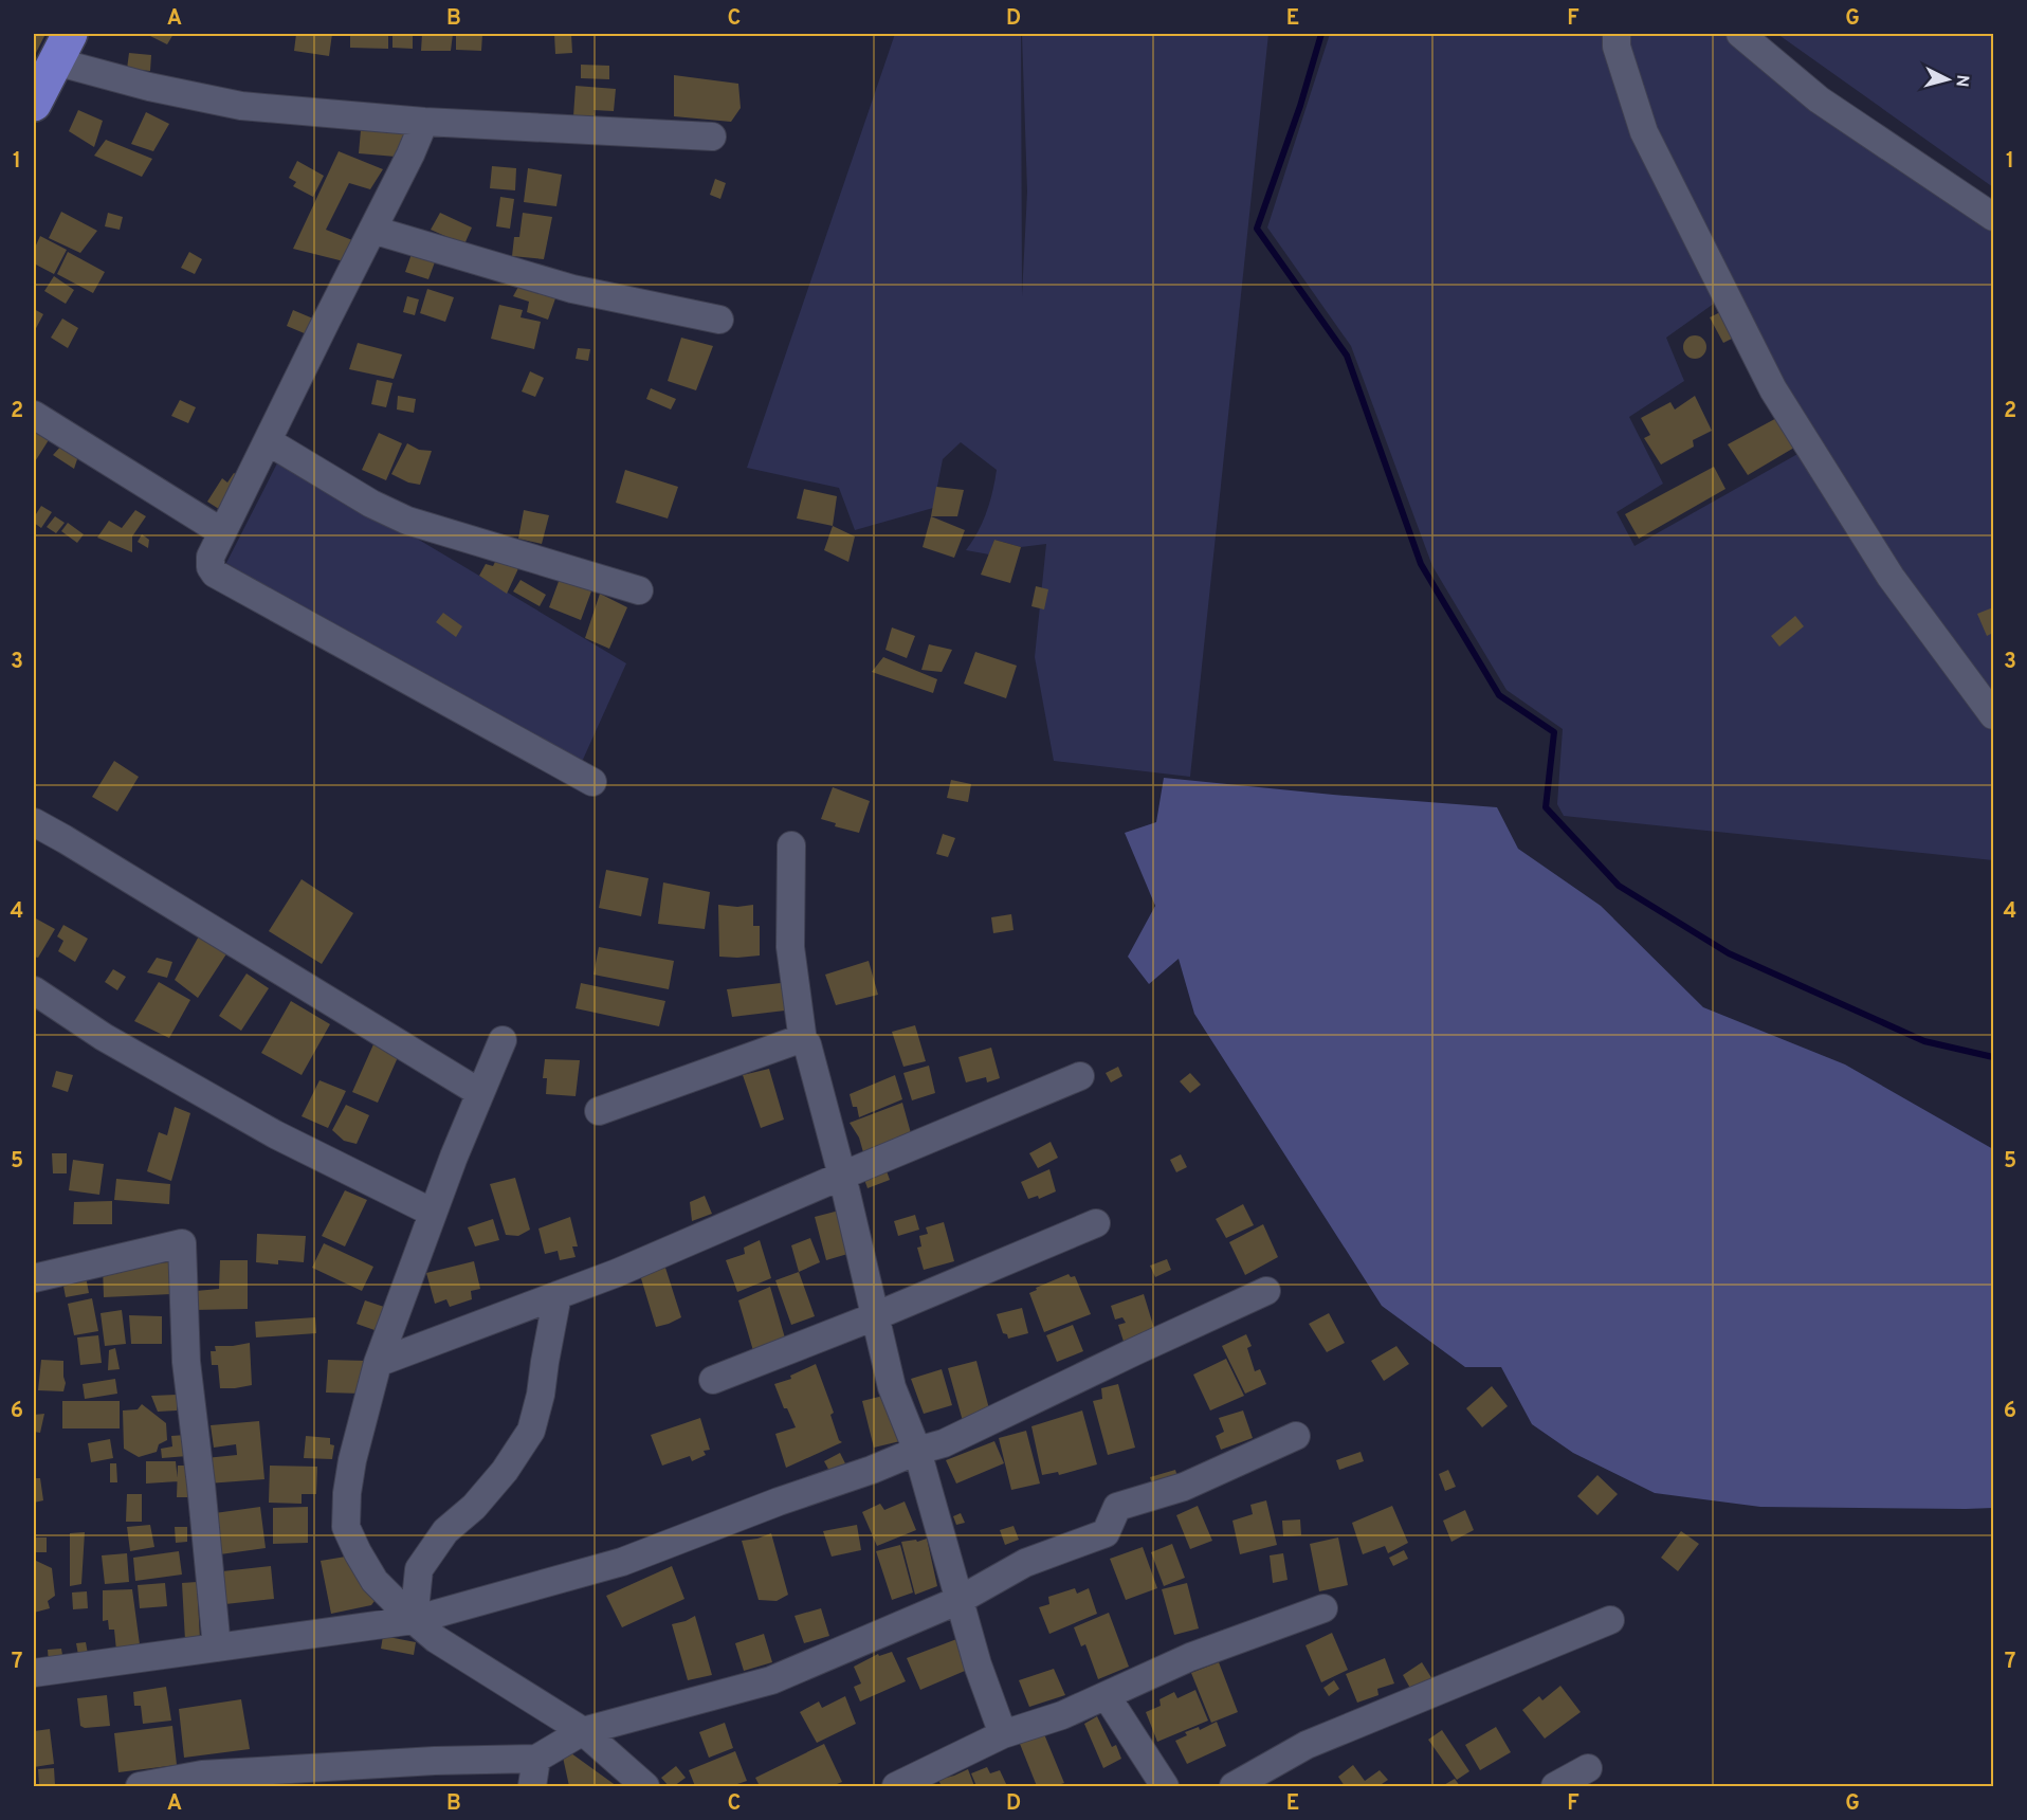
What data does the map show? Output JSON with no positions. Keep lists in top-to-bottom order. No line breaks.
{"north":"right","grid":{"columns":["A","B","C","D","E","F","G"],"rows":["1","2","3","4","5","6","7"]}}
